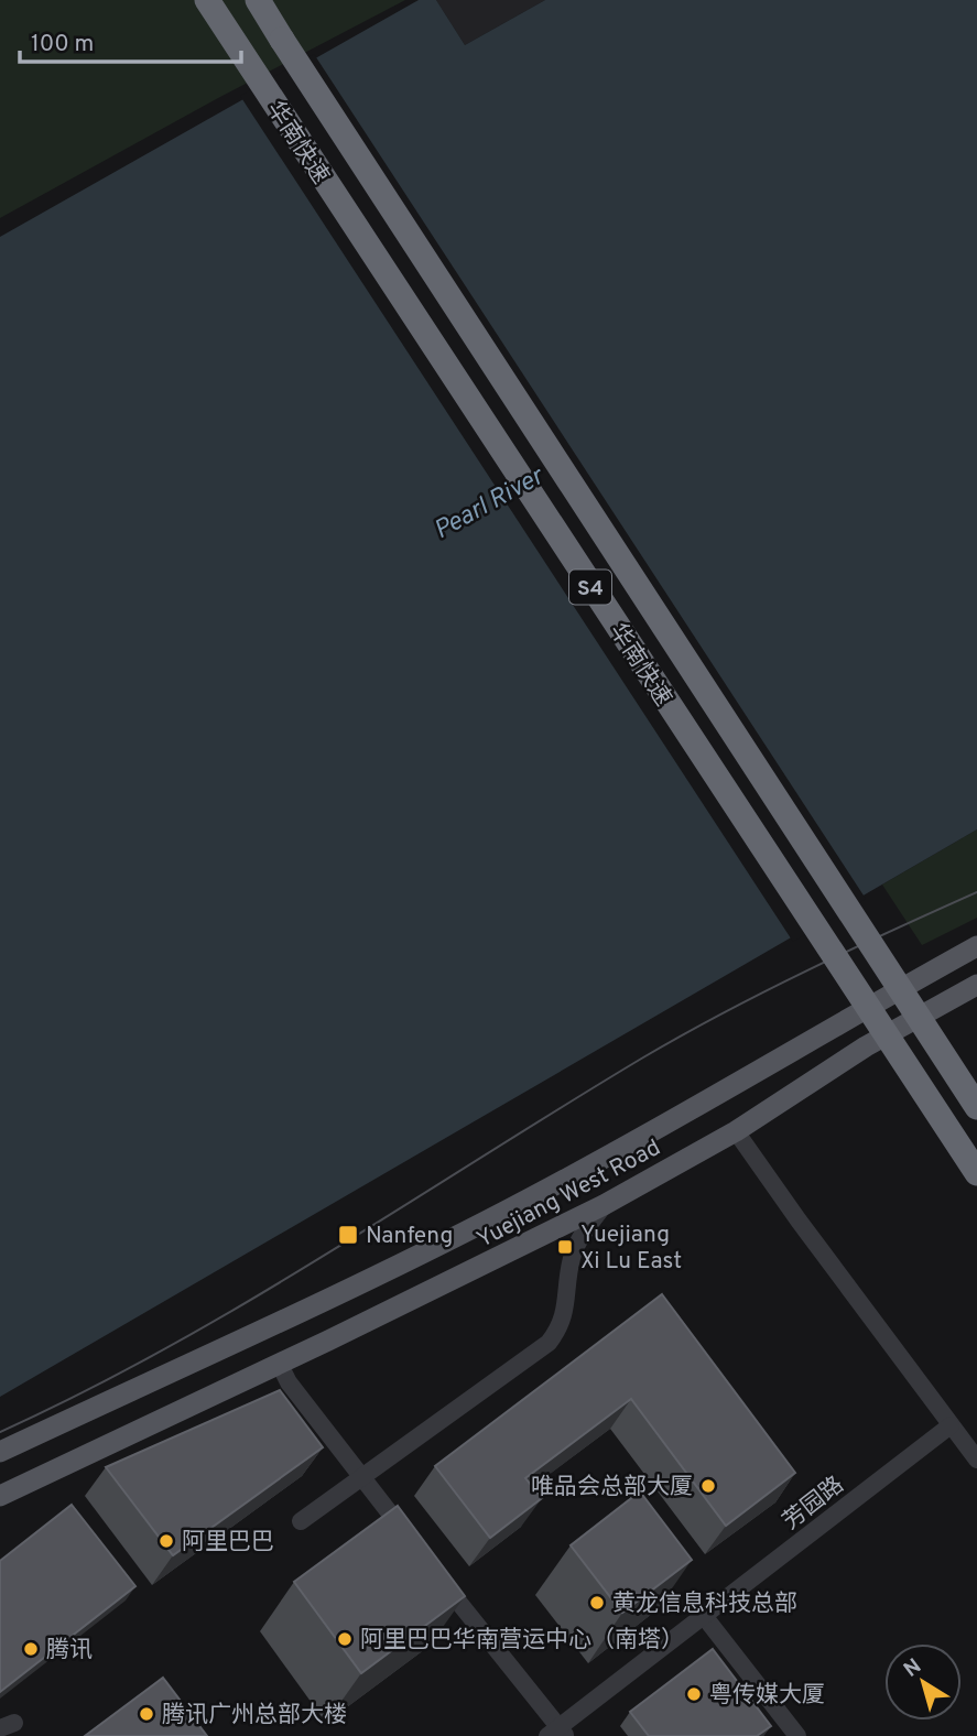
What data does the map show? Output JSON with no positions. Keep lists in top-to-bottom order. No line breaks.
{"streets":{"highway":["华南快速","S4"],"main road":["Yuejiang West Road"],"street":["芳园路"]},"water":["Pearl River"],"places":{"transit":["Nanfeng","Yuejiang Xi Lu East"],"other":["唯品会总部大厦","阿里巴巴","黄龙信息科技总部","阿里巴巴华南营运中心（南塔）","腾讯","粤传媒大厦","腾讯广州总部大楼"]},"scale_bar":"100 m","north":"top left"}
